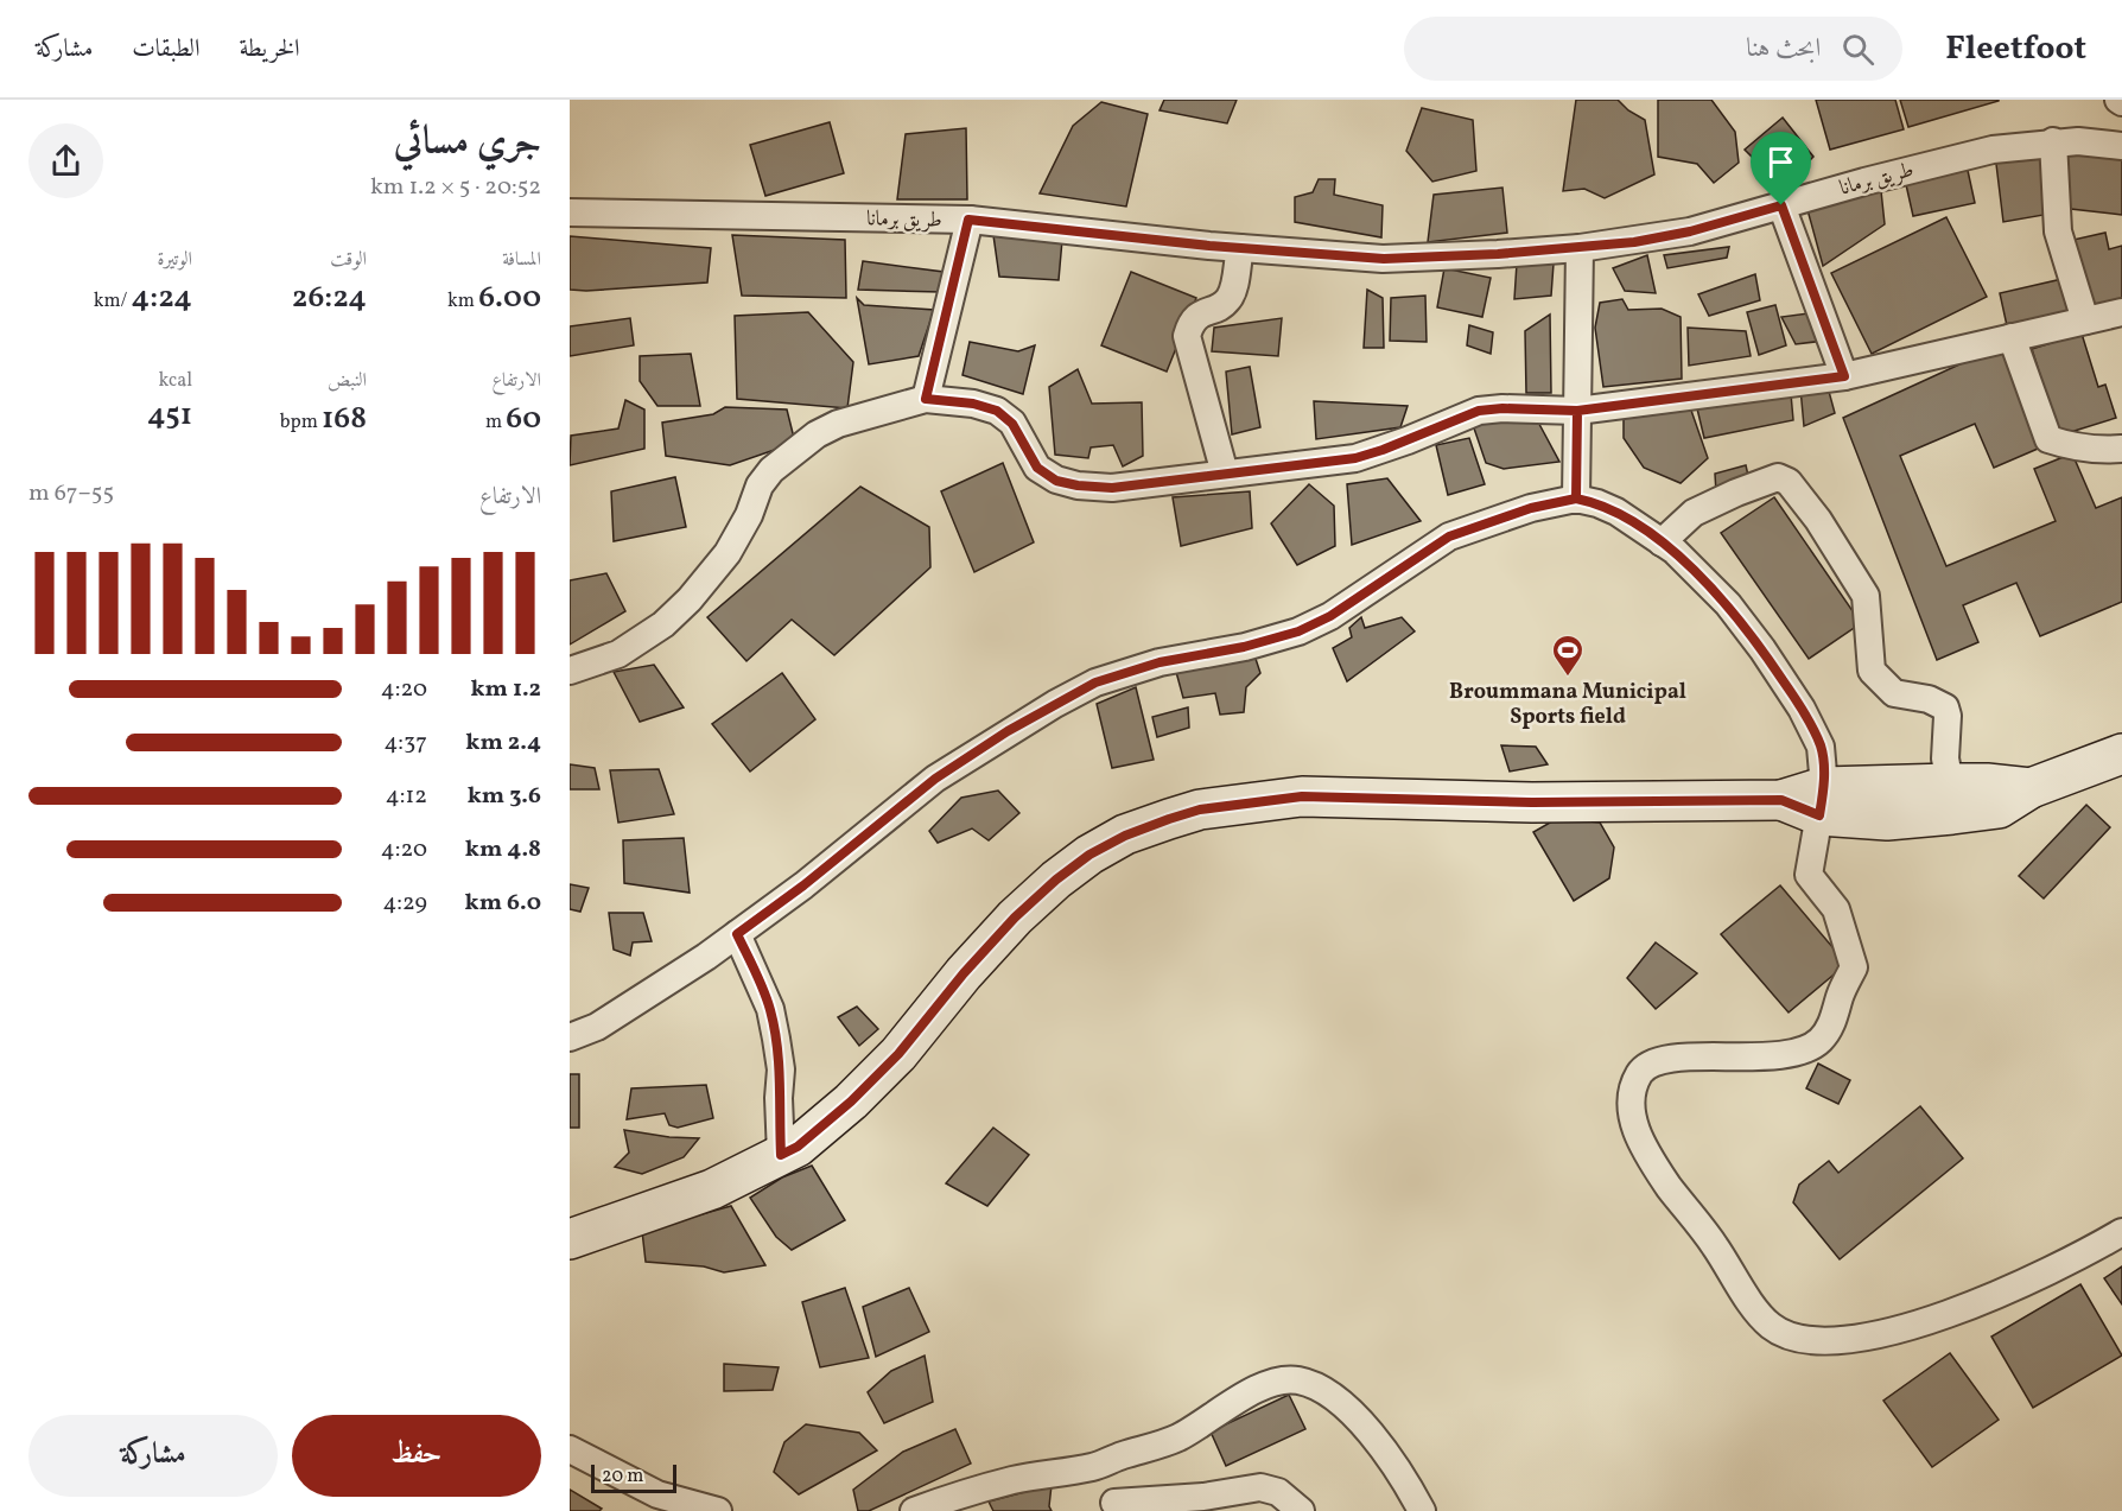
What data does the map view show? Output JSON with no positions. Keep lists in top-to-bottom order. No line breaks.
{"streets":{"street":["طريق برمانا"]},"places":{"sports":["Broummana Municipal Sports field"]},"scale_bar":"20 m","page":{"header":"Fleetfoot","search":"ابحث هنا","nav":["الخريطة","الطبقات","مشاركة"],"heading":["جري مسائي","20:52 · 5 × 1.2 km"],"stats":[["المسافة","6.00 km"],["الوقت","26:24"],["الوتيرة","4:24 /km"],["الارتفاع","60 m"],["النبض","168 bpm"],["kcal","451"]],"chart":["الارتفاع","55–67 m"],"list":[{"name":"1.2 km","note":"4:20"},{"name":"2.4 km","note":"4:37"},{"name":"3.6 km","note":"4:12"},{"name":"4.8 km","note":"4:20"},{"name":"6.0 km","note":"4:29"}],"buttons":["حفظ","مشاركة"],"scale":"20 m"}}
